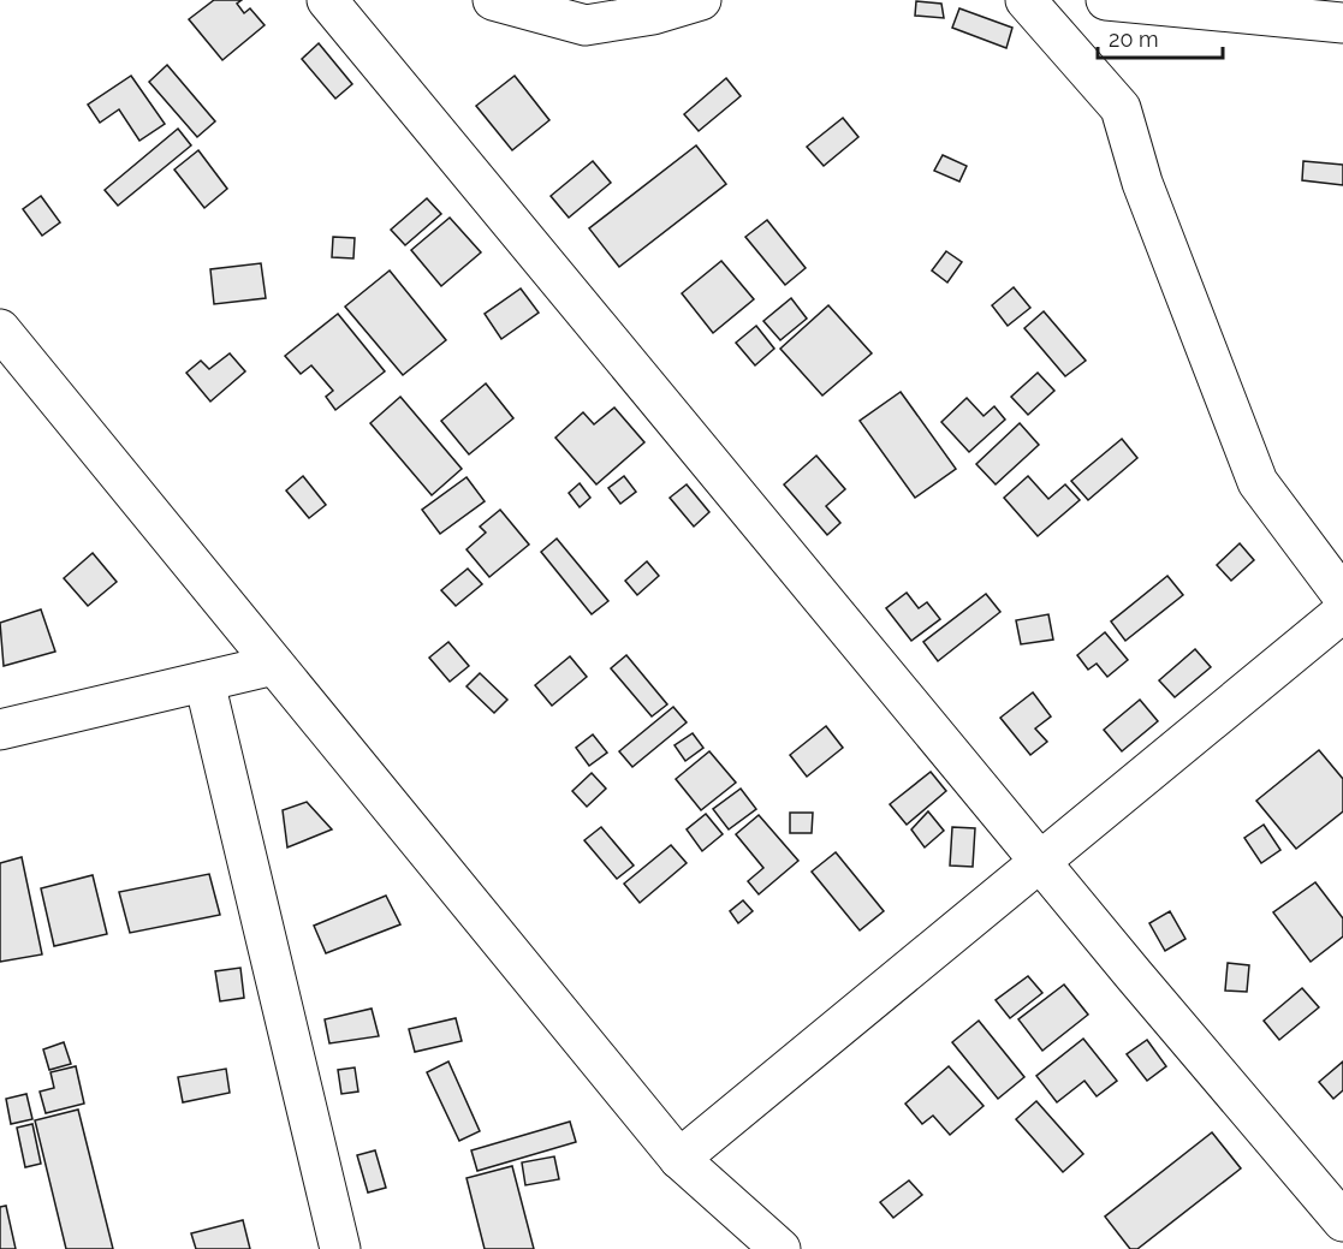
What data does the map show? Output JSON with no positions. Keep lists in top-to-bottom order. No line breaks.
{"scale_bar":"20 m"}
